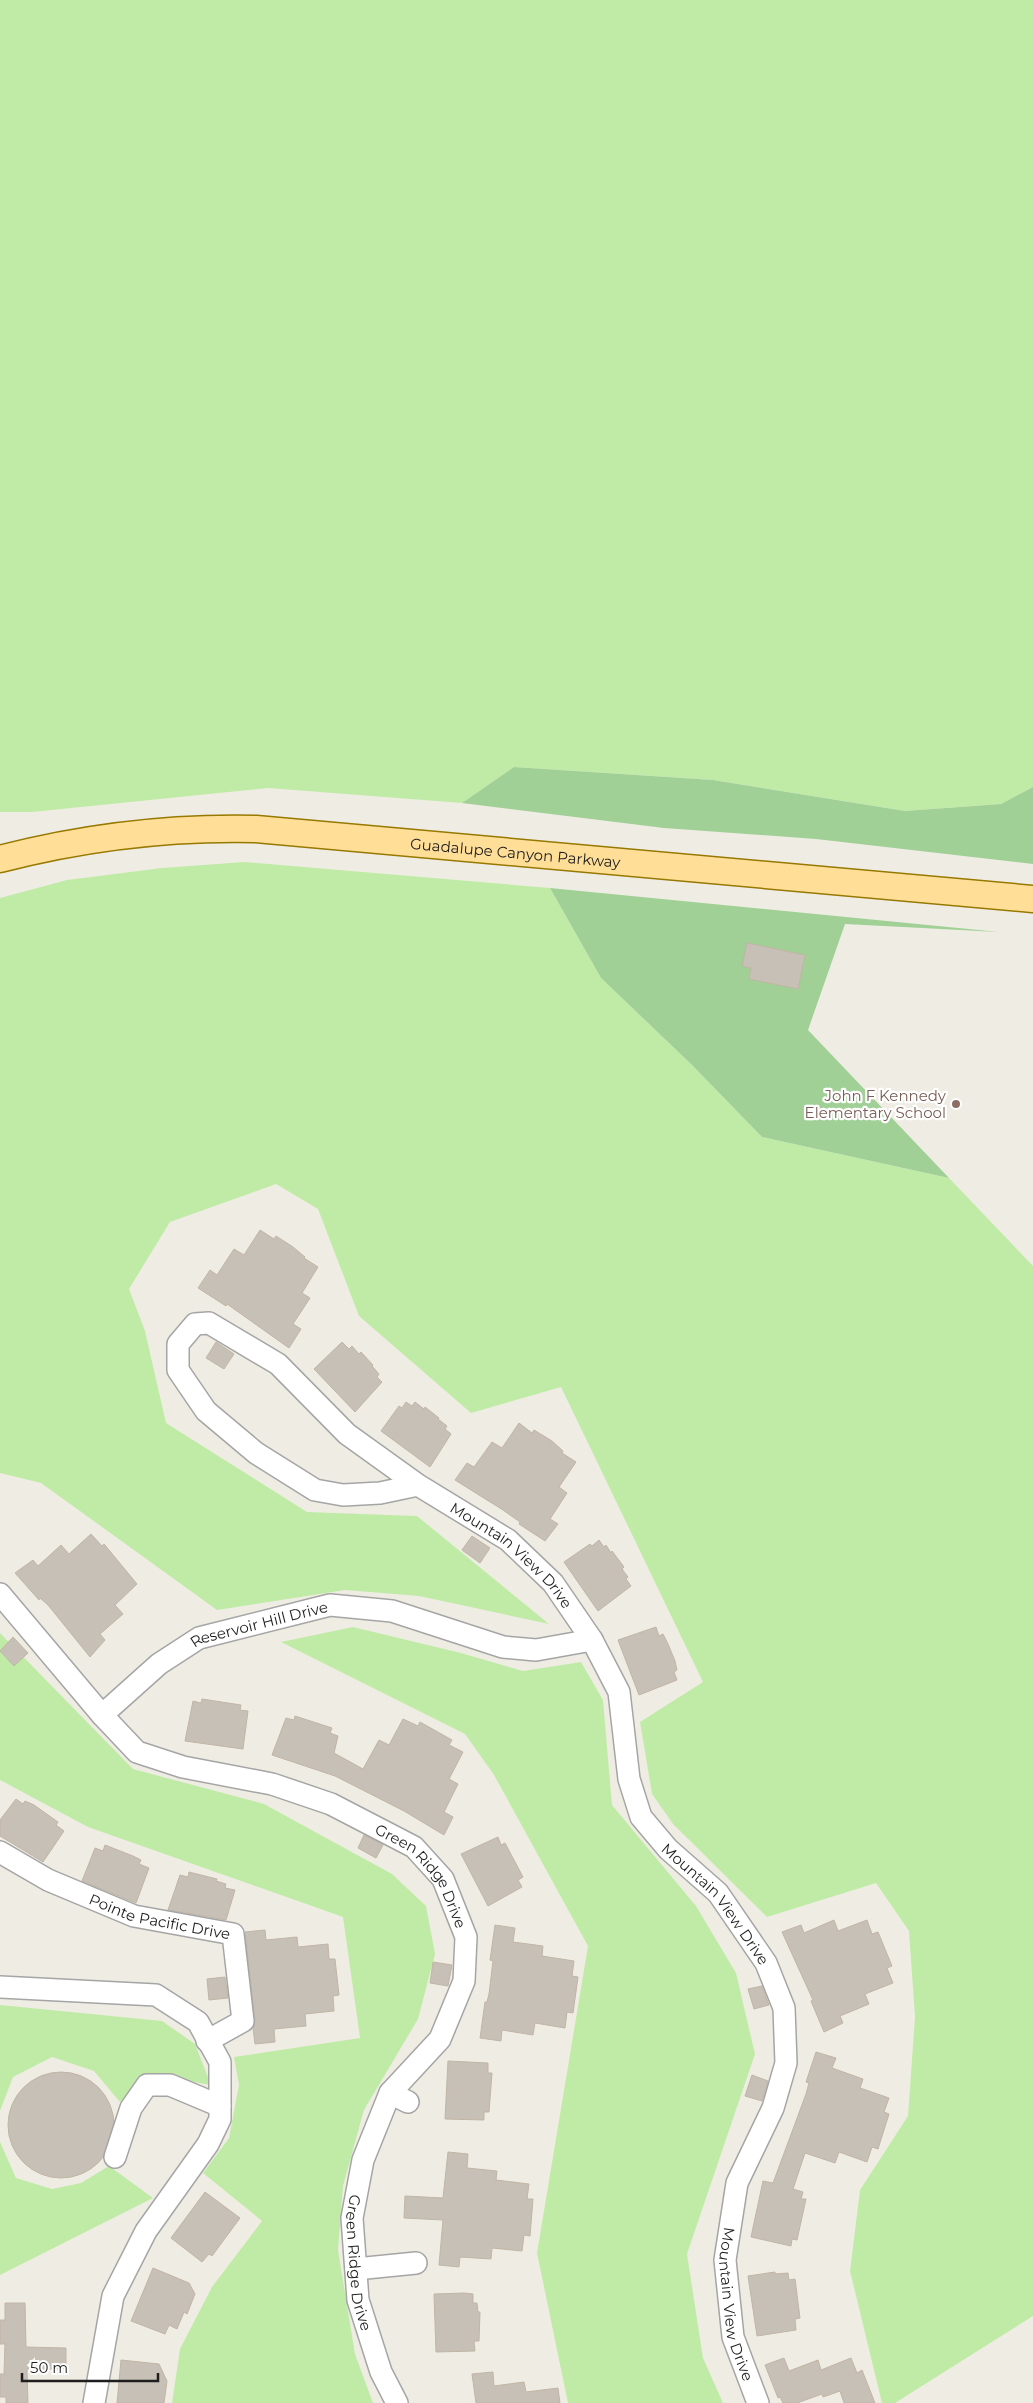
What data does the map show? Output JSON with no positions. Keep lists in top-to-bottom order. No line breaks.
{"streets":{"main road":["Guadalupe Canyon Parkway"],"street":["Mountain View Drive","Reservoir Hill Drive","Green Ridge Drive","Pointe Pacific Drive"]},"crossings":[["Mountain View Drive","Reservoir Hill Drive"],["Reservoir Hill Drive","Green Ridge Drive"]],"places":["John F Kennedy Elementary School"],"scale_bar":"50 m"}
